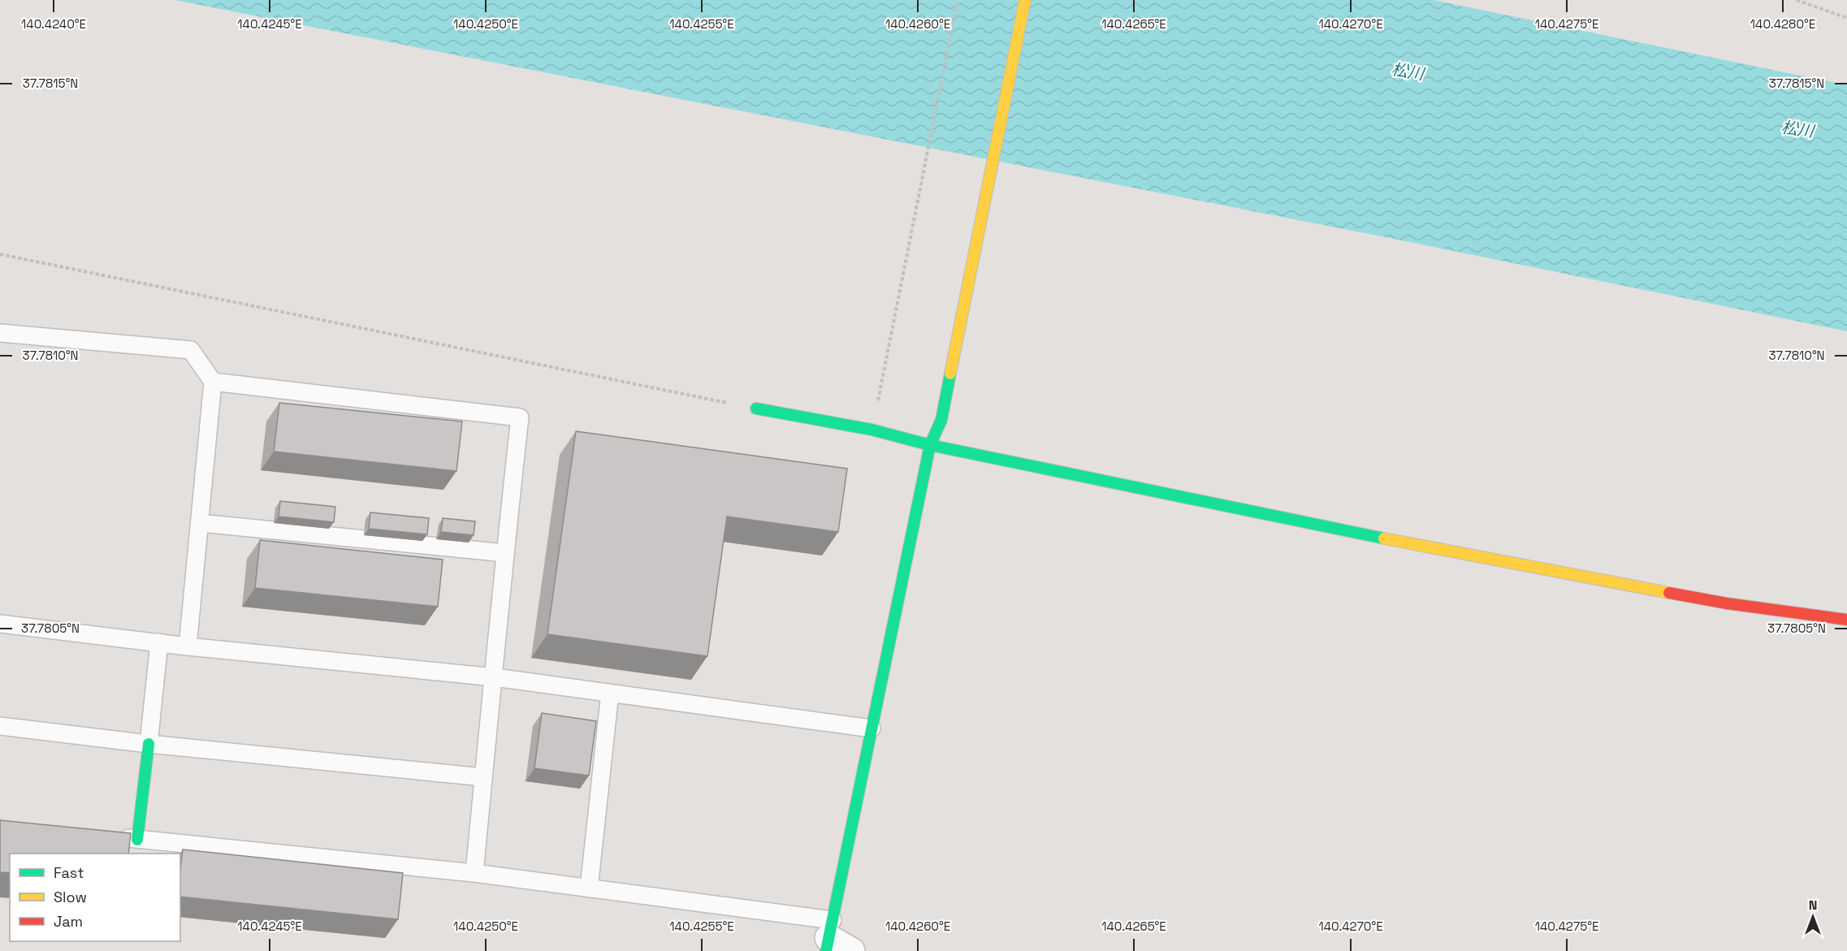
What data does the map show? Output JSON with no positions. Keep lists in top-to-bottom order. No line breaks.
{"water":["松川"],"legend":["Fast","Slow","Jam"],"north":"top","coordinates":["140.4240°E","140.4245°E","140.4250°E","140.4255°E","140.4260°E","140.4265°E","140.4270°E","140.4275°E","140.4280°E","37.7815°N","37.7810°N","37.7805°N"]}
